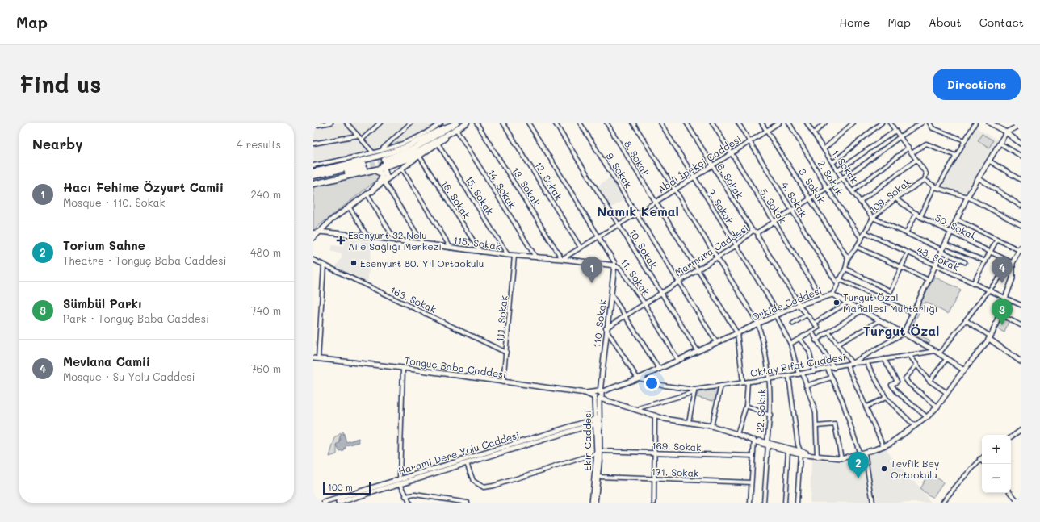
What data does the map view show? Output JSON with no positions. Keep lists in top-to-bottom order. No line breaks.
{"streets":{"street":["8. Sokak","Abdi İpekçi Caddesi","1. Sokak","9. Sokak","2. Sokak","12. Sokak","6. Sokak","3. Sokak","13. Sokak","14. Sokak","15. Sokak","109. Sokak","16. Sokak","4. Sokak","5. Sokak","7. Sokak","50. Sokak","115. Sokak","10. Sokak","Marmara Caddesi","48. Sokak","11. Sokak","163. Sokak","Orkide Caddesi","111. Sokak","110. Sokak","Oktay Rıfat Caddesi","Tonguç Baba Caddesi","22. Sokak","Ekin Caddesi","169. Sokak","Harami Dere Yolu Caddesi","171. Sokak"]},"crossings":[["8. Sokak","Abdi İpekçi Caddesi"],["8. Sokak","Marmara Caddesi"],["8. Sokak","Orkide Caddesi"],["Abdi İpekçi Caddesi","9. Sokak"],["Abdi İpekçi Caddesi","12. Sokak"],["Abdi İpekçi Caddesi","6. Sokak"],["Abdi İpekçi Caddesi","3. Sokak"],["Abdi İpekçi Caddesi","13. Sokak"],["Abdi İpekçi Caddesi","4. Sokak"],["Abdi İpekçi Caddesi","5. Sokak"],["Abdi İpekçi Caddesi","7. Sokak"],["Abdi İpekçi Caddesi","115. Sokak"],["Abdi İpekçi Caddesi","10. Sokak"],["Abdi İpekçi Caddesi","11. Sokak"],["Abdi İpekçi Caddesi","22. Sokak"],["1. Sokak","109. Sokak"],["1. Sokak","Marmara Caddesi"],["9. Sokak","Marmara Caddesi"],["9. Sokak","Orkide Caddesi"],["2. Sokak","109. Sokak"],["2. Sokak","Marmara Caddesi"],["6. Sokak","Marmara Caddesi"],["3. Sokak","109. Sokak"],["3. Sokak","Marmara Caddesi"],["13. Sokak","115. Sokak"],["14. Sokak","115. Sokak"],["15. Sokak","115. Sokak"],["109. Sokak","4. Sokak"],["109. Sokak","50. Sokak"],["109. Sokak","48. Sokak"],["109. Sokak","Orkide Caddesi"],["16. Sokak","115. Sokak"],["4. Sokak","Marmara Caddesi"],["5. Sokak","Marmara Caddesi"],["5. Sokak","Orkide Caddesi"],["7. Sokak","Marmara Caddesi"],["7. Sokak","Orkide Caddesi"],["7. Sokak","Oktay Rıfat Caddesi"],["115. Sokak","11. Sokak"],["115. Sokak","111. Sokak"],["115. Sokak","110. Sokak"],["10. Sokak","Marmara Caddesi"],["10. Sokak","Orkide Caddesi"],["Marmara Caddesi","11. Sokak"],["Marmara Caddesi","110. Sokak"],["Marmara Caddesi","22. Sokak"],["11. Sokak","Orkide Caddesi"],["11. Sokak","110. Sokak"],["163. Sokak","111. Sokak"],["Orkide Caddesi","110. Sokak"],["Orkide Caddesi","Oktay Rıfat Caddesi"],["Orkide Caddesi","Tonguç Baba Caddesi"],["Orkide Caddesi","22. Sokak"],["Orkide Caddesi","Ekin Caddesi"],["111. Sokak","Tonguç Baba Caddesi"],["110. Sokak","Tonguç Baba Caddesi"],["110. Sokak","Ekin Caddesi"],["Oktay Rıfat Caddesi","22. Sokak"],["Tonguç Baba Caddesi","Ekin Caddesi"],["Ekin Caddesi","169. Sokak"],["Ekin Caddesi","Harami Dere Yolu Caddesi"],["Ekin Caddesi","171. Sokak"],["169. Sokak","Harami Dere Yolu Caddesi"]],"districts":["Namık Kemal","Turgut Özal"],"places":{"health":["Esenyurt 32 Nolu Aile Sağlığı Merkezi"],"other":["Esenyurt 80. Yıl Ortaokulu","Turgut Özal Mahallesi Muhtarlığı","Tevfik Bey Ortaokulu"]},"scale_bar":"100 m","page":{"header":"Map","nav":["Home","Map","About","Contact"],"buttons":"Directions","title":"Find us","heading":["Nearby","4 results"],"list":[{"mark":"1","name":"Hacı Fehime Özyurt Camii","note":"Mosque · 110. Sokak","value":"240 m"},{"mark":"2","name":"Torium Sahne","note":"Theatre · Tonguç Baba Caddesi","value":"480 m"},{"mark":"3","name":"Sümbül Parkı","note":"Park · Tonguç Baba Caddesi","value":"740 m"},{"mark":"4","name":"Mevlana Camii","note":"Mosque · Su Yolu Caddesi","value":"760 m"}],"pins":["1","4","3","2"],"map_buttons":["+","−"],"scale":"100 m"}}
